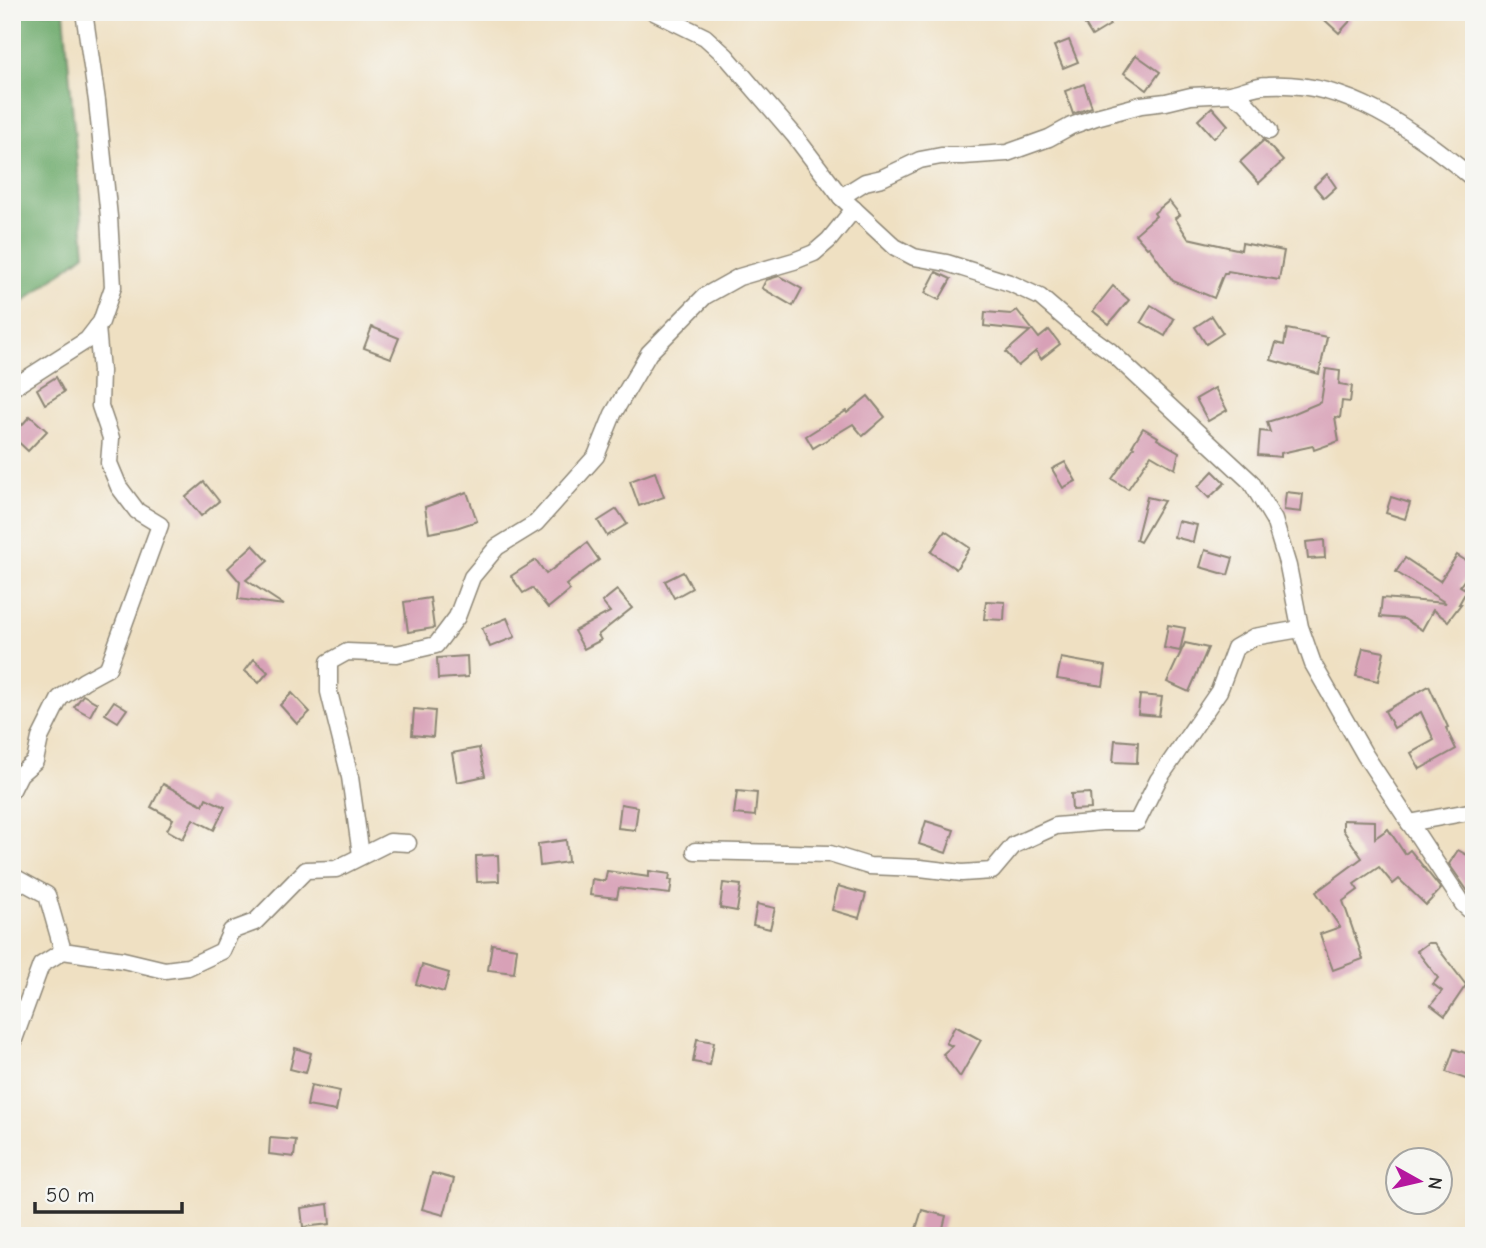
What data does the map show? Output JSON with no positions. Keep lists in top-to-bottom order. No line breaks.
{"scale_bar":"50 m","north":"right"}
